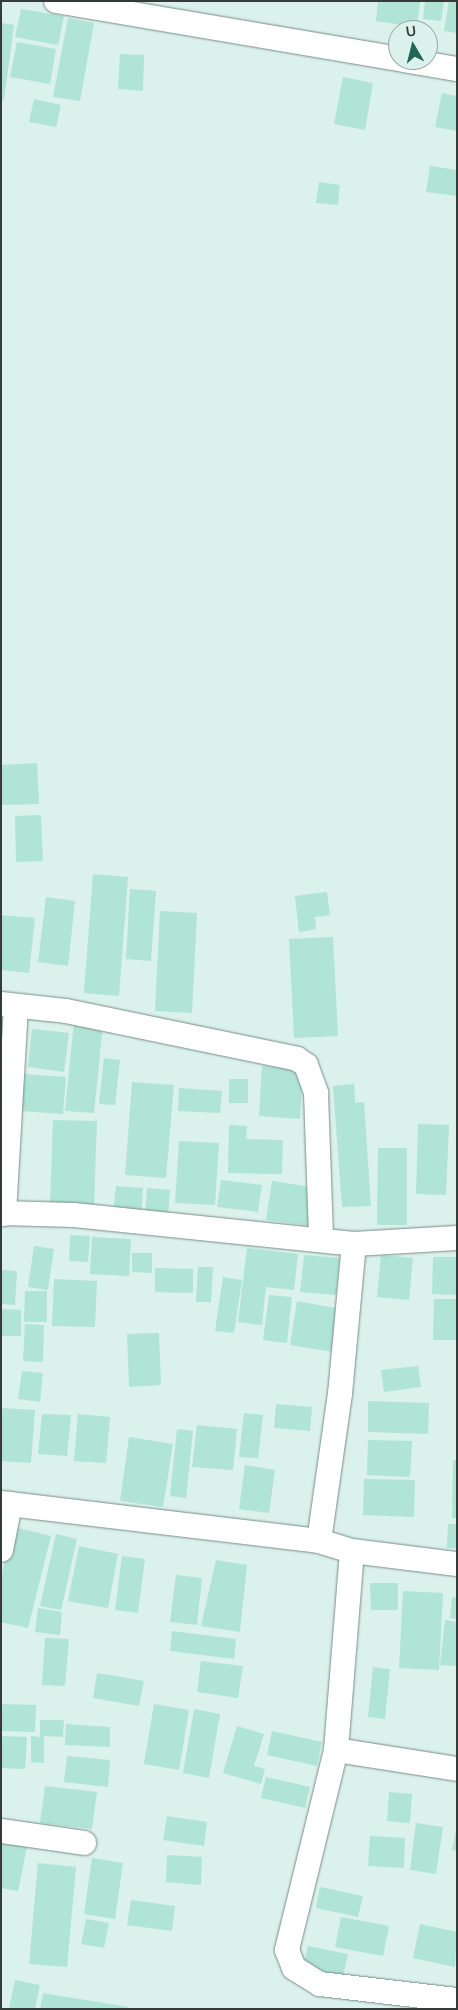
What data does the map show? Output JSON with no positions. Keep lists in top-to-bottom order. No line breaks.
{"north":"top"}
